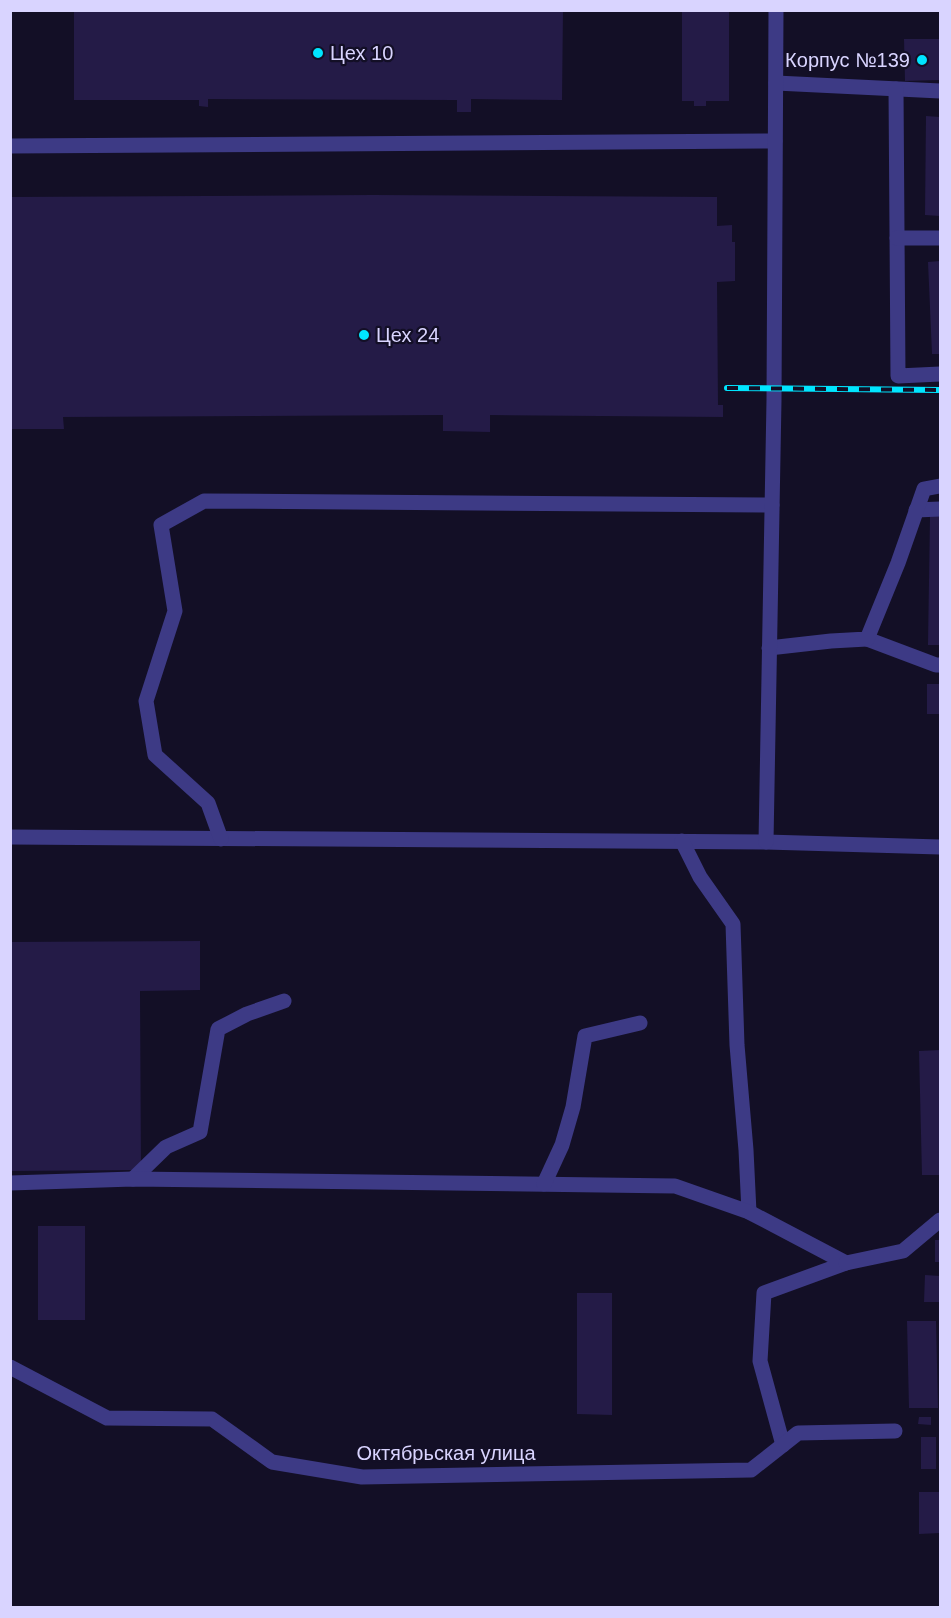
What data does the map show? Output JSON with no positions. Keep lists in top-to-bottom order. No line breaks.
{"streets":{"street":["Октябрьская улица"]},"places":["Цех 10","Корпус №139","Цех 24"]}
